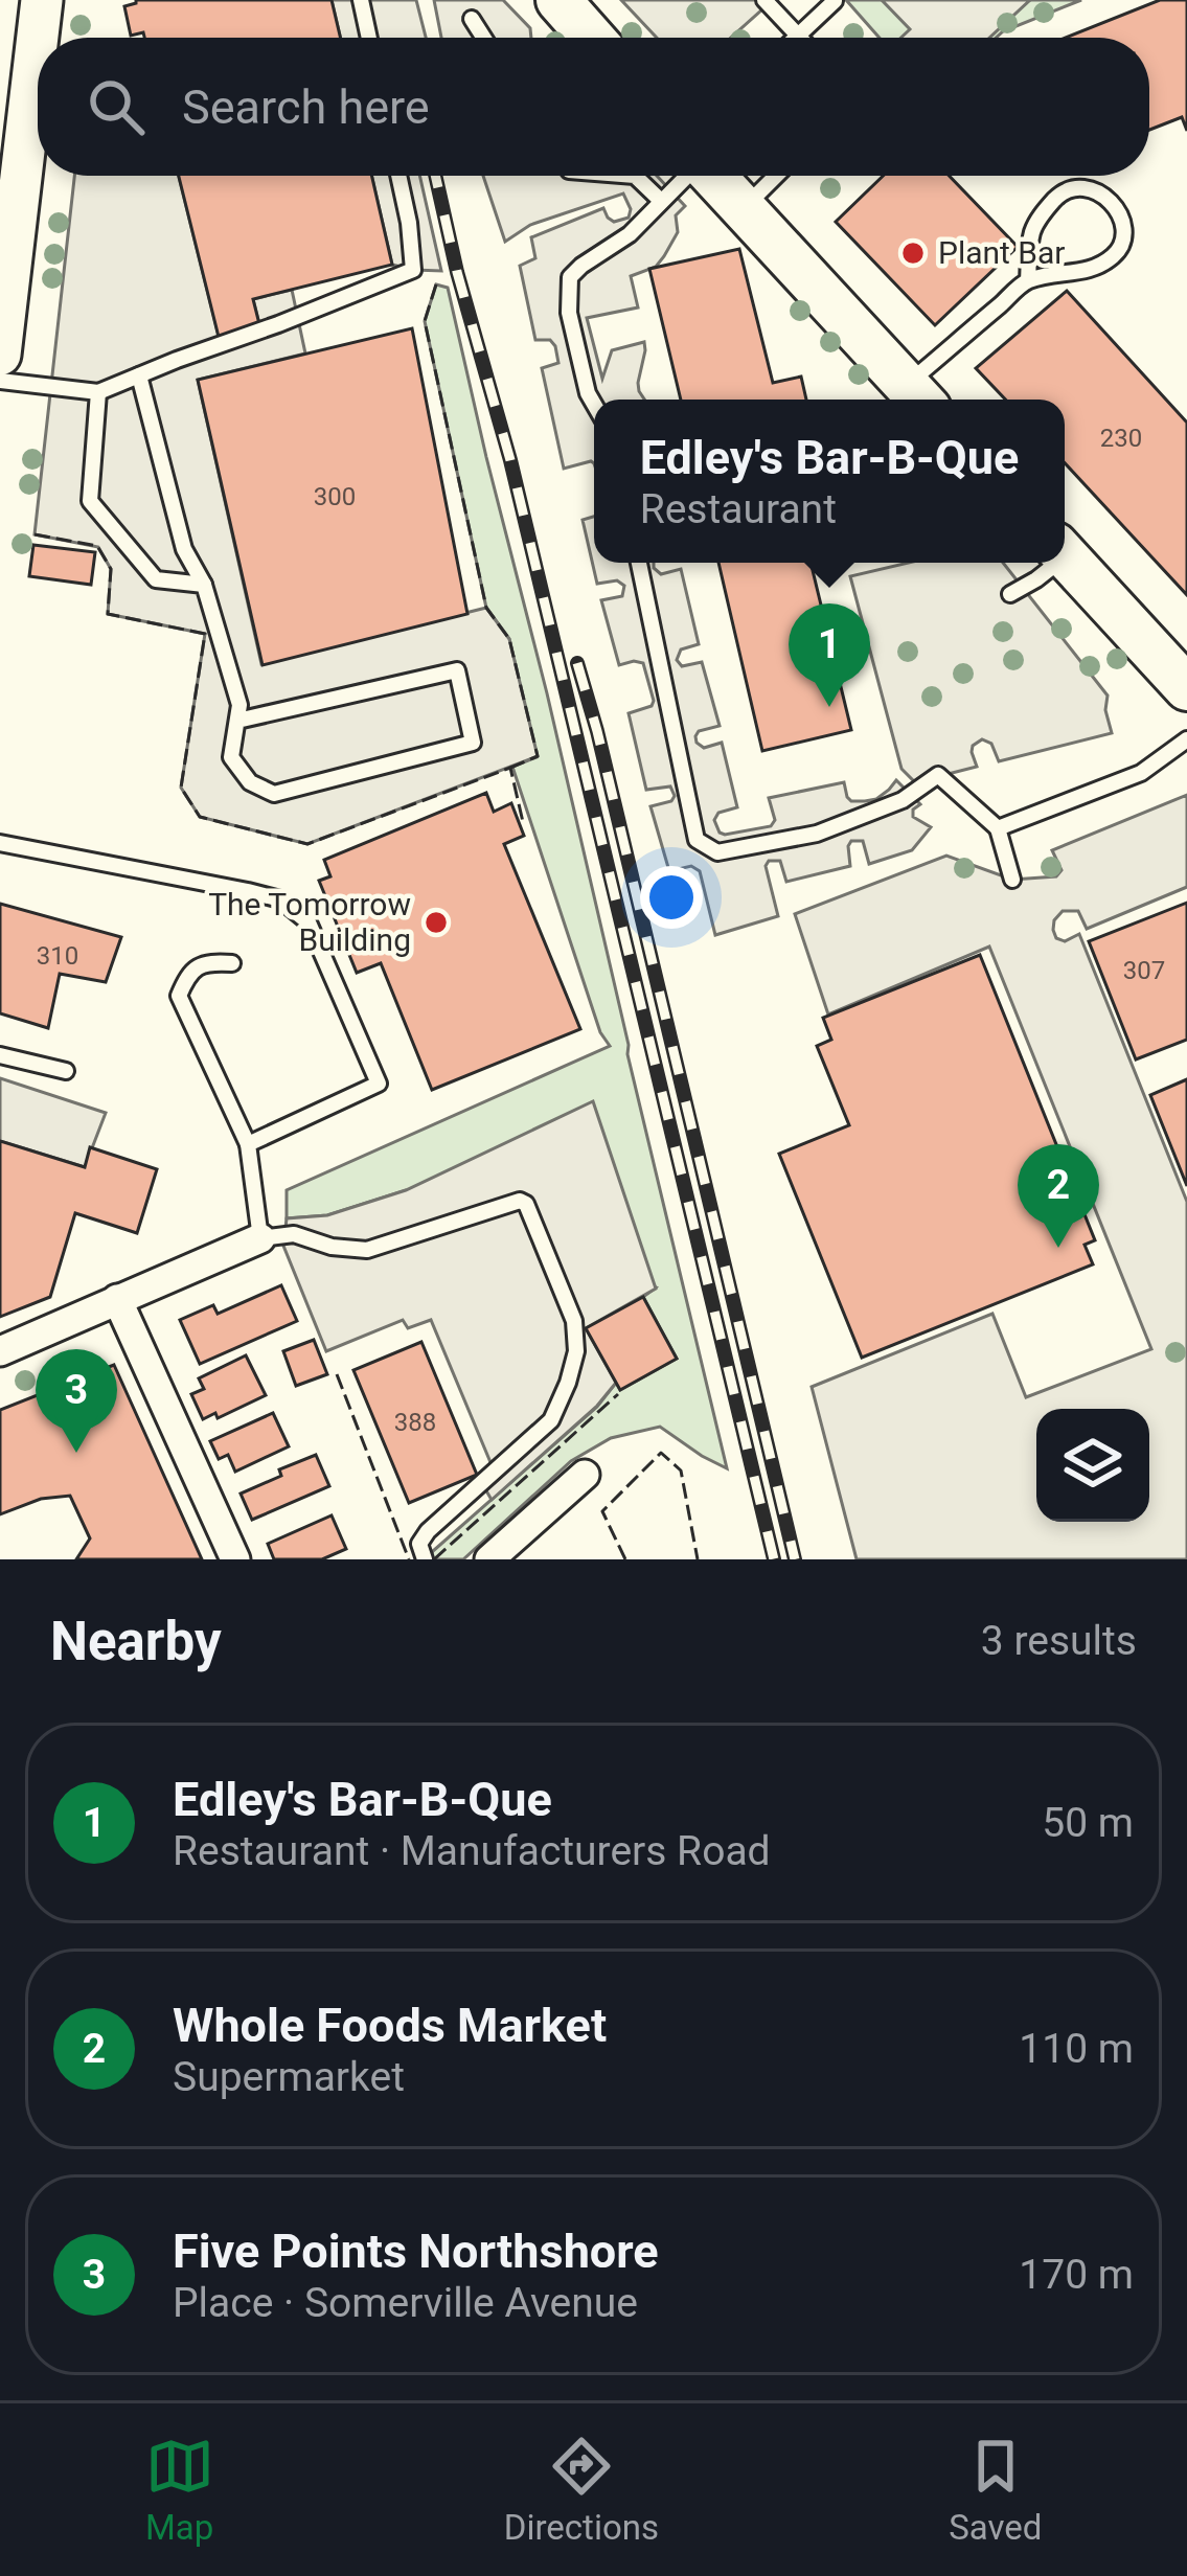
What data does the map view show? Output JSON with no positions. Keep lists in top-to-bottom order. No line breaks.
{"places":["Plant Bar","The Tomorrow Building"],"house_numbers":["230","300","310","307","388"],"page":{"search":"Search here","popup":["Edley's Bar-B-Que","Restaurant"],"pins":["1","2","3"],"heading":["Nearby","3 results"],"list":[{"mark":"1","name":"Edley's Bar-B-Que","note":"Restaurant · Manufacturers Road","value":"50 m"},{"mark":"2","name":"Whole Foods Market","note":"Supermarket","value":"110 m"},{"mark":"3","name":"Five Points Northshore","note":"Place · Somerville Avenue","value":"170 m"}],"nav":["Map","Directions","Saved"]}}
